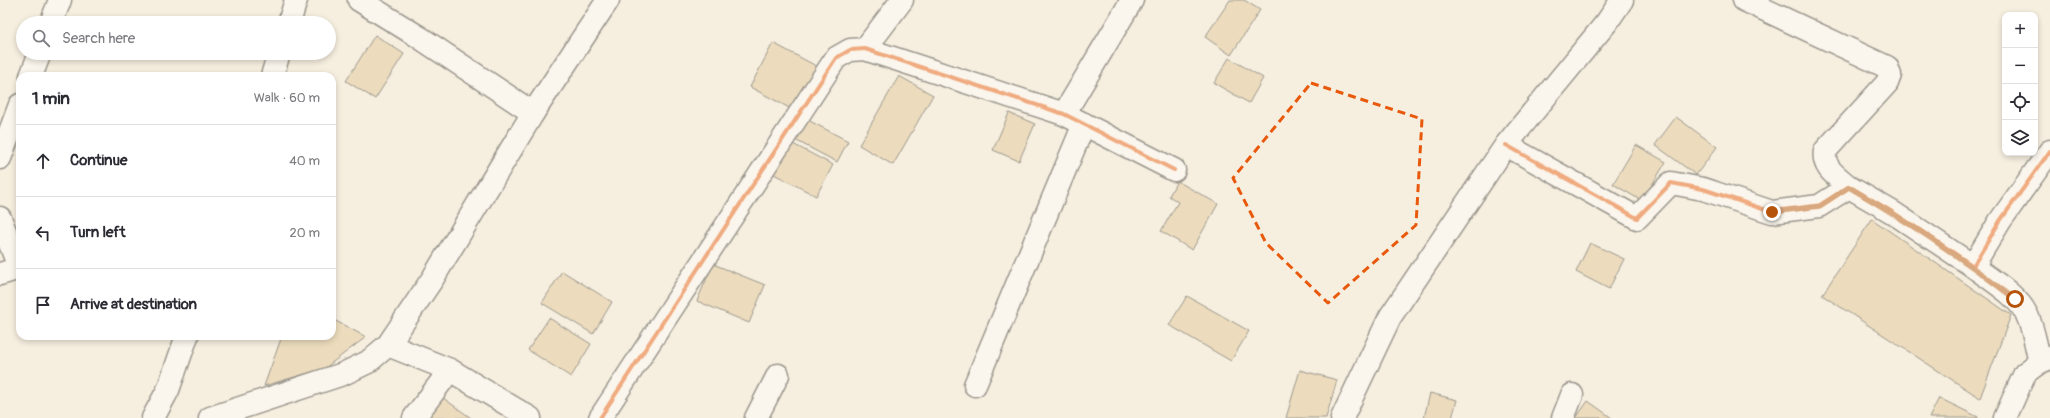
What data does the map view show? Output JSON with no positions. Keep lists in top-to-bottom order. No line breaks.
{"page":{"map_buttons":["+","−"],"search":"Search here","heading":["1 min","Walk · 60 m"],"list":[["Continue","40 m"],["Turn left","20 m"],"Arrive at destination"]}}
